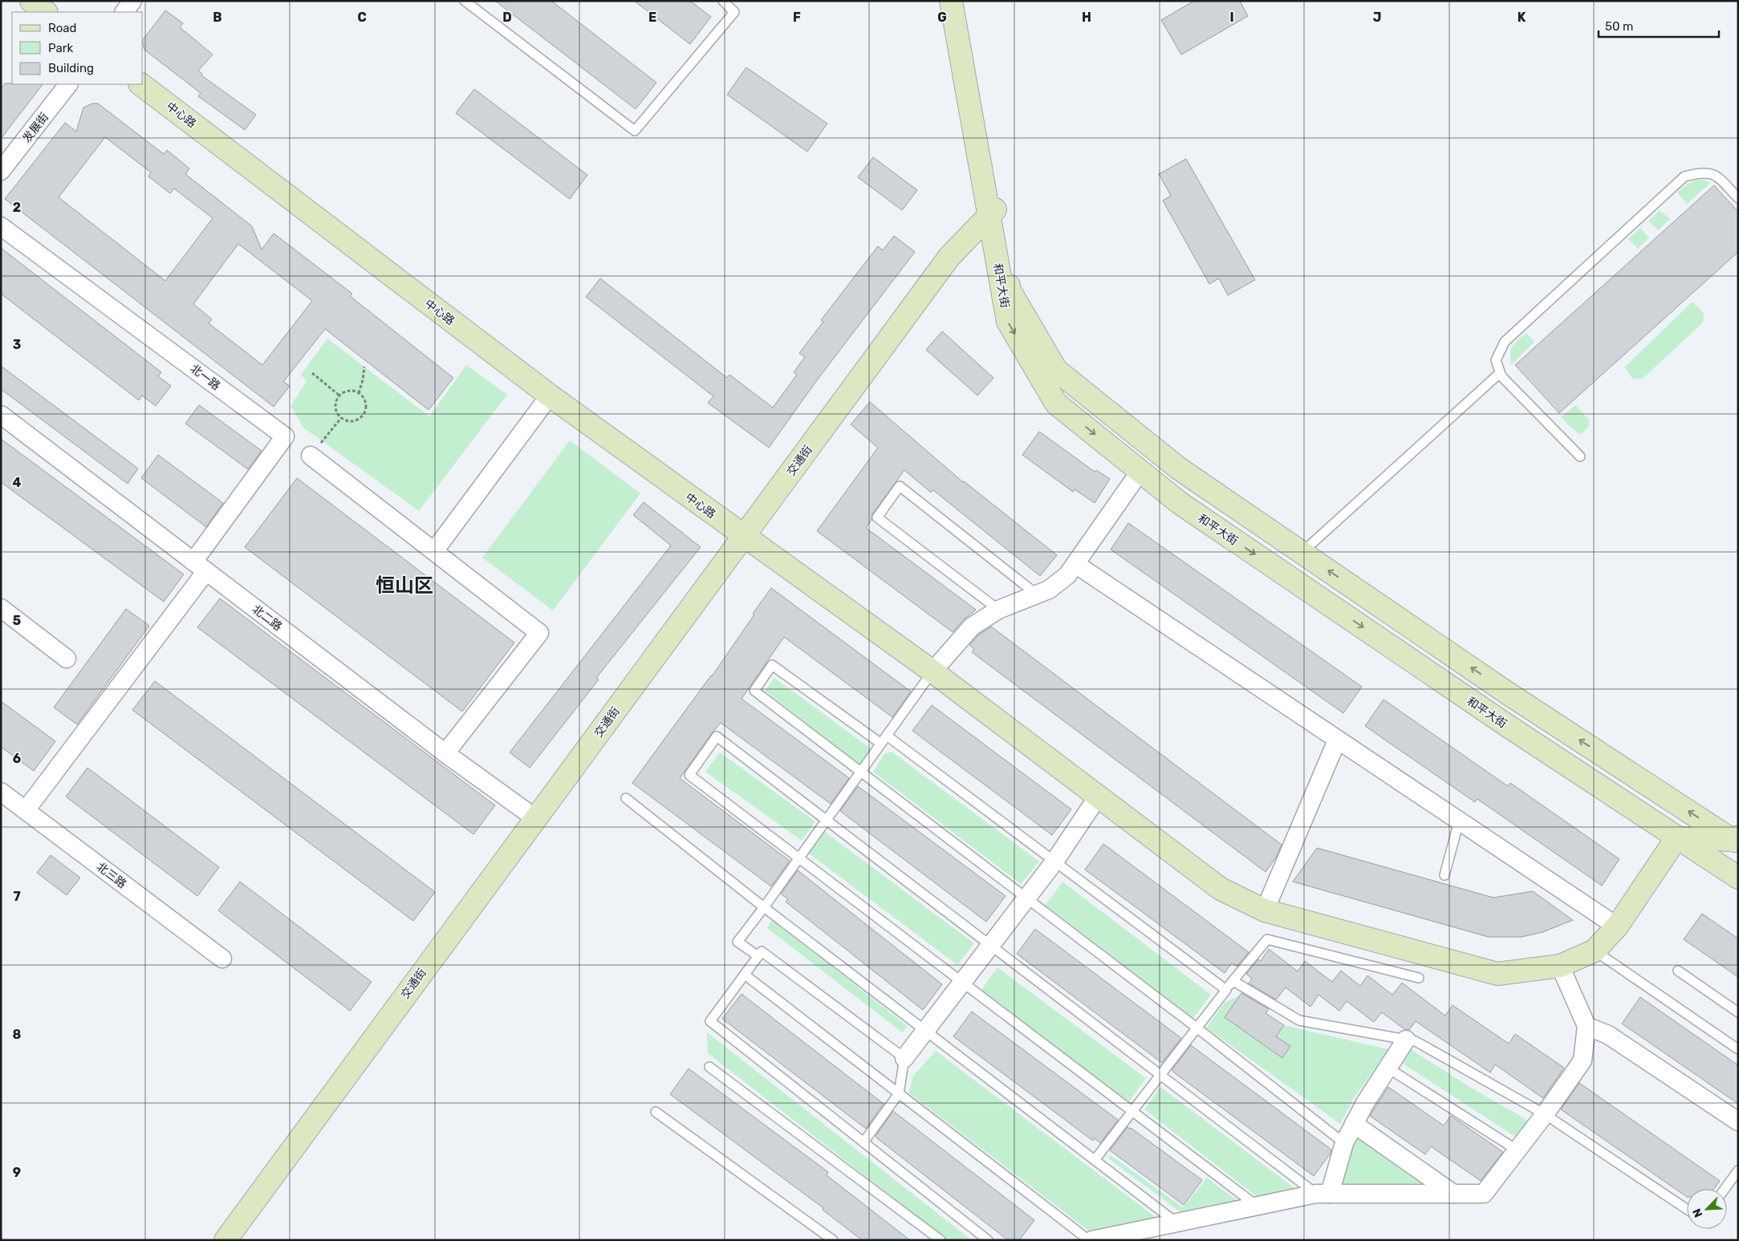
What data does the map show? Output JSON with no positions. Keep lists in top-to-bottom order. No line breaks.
{"streets":{"street":["中心路","发展街","和平大街","北一路","交通街","北二路","北三路"]},"crossings":[["中心路","交通街"],["和平大街","交通街"],["北一路","北二路"],["交通街","北二路"]],"districts":["恒山区"],"legend":["Road","Park","Building"],"scale_bar":"50 m","north":"bottom left","grid":{"columns":["B","C","D","E","F","G","H","I","J","K"],"rows":["2","3","4","5","6","7","8","9"]}}
